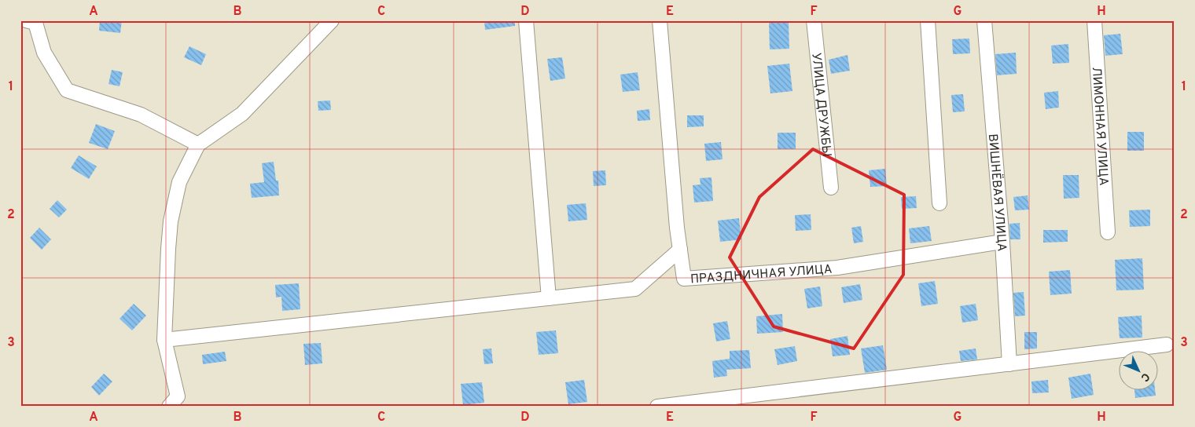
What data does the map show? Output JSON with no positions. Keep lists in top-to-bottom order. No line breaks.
{"streets":{"street":["УЛИЦА ДРУЖБЫ","ЛИМОННАЯ УЛИЦА","ВИШНЁВАЯ УЛИЦА","ПРАЗДНИЧНАЯ УЛИЦА"]},"crossings":[["ВИШНЁВАЯ УЛИЦА","ПРАЗДНИЧНАЯ УЛИЦА"]],"north":"bottom right","grid":{"columns":["A","B","C","D","E","F","G","H"],"rows":["1","2","3"]}}
